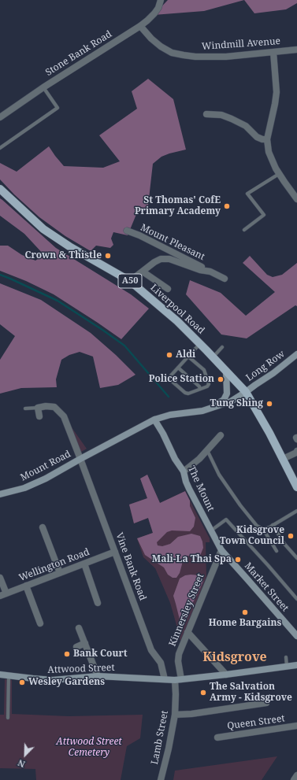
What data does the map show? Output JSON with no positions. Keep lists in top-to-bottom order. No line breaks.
{"streets":{"main road":["A50","Liverpool Road"],"street":["Windmill Avenue","Stone Bank Road","Mount Pleasant","Long Row","Mount Road","The Mount","Wellington Road","Vine Bank Road","Market Street","Kinnersley Street","Attwood Street","Queen Street","Lamb Street"]},"crossings":[["Windmill Avenue","Stone Bank Road"],["Mount Pleasant","Liverpool Road"],["Liverpool Road","Long Row"],["Mount Road","Vine Bank Road"],["The Mount","Market Street"],["The Mount","Kinnersley Street"],["Wellington Road","Vine Bank Road"],["Vine Bank Road","Attwood Street"],["Market Street","Kinnersley Street"],["Kinnersley Street","Attwood Street"],["Attwood Street","Lamb Street"]],"districts":["Kidsgrove"],"parks":["Attwood Street Cemetery"],"places":["St Thomas' CofE Primary Academy","Crown & Thistle","Aldi","Police Station","Tung Shing","Kidsgrove Town Council","Mali-La Thai Spa","Home Bargains","Bank Court","Wesley Gardens","The Salvation Army - Kidsgrove"],"north":"bottom left"}
